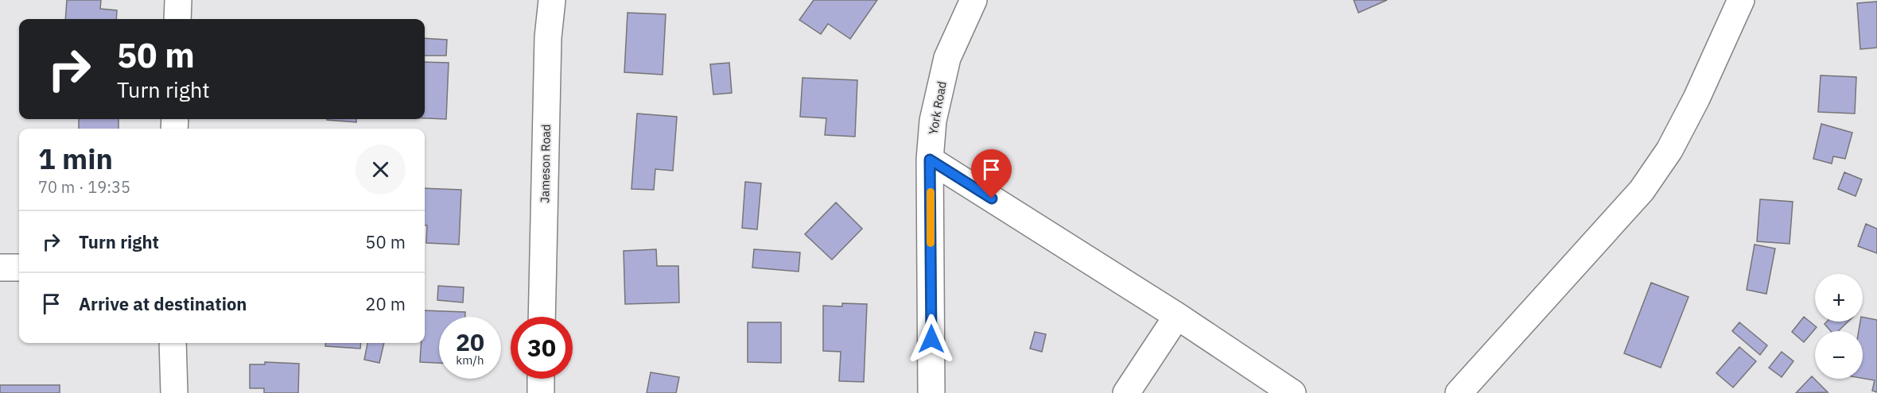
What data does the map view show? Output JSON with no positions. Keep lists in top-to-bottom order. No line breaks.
{"streets":{"street":["York Road","Jameson Road"]},"page":{"turn":["50 m","Turn right"],"heading":["1 min","70 m · 19:35"],"list":[{"name":"Turn right","value":"50 m"},{"name":"Arrive at destination","value":"20 m"}],"map_buttons":["+","−"],"speed":"20 km/h","limit":"30"}}
